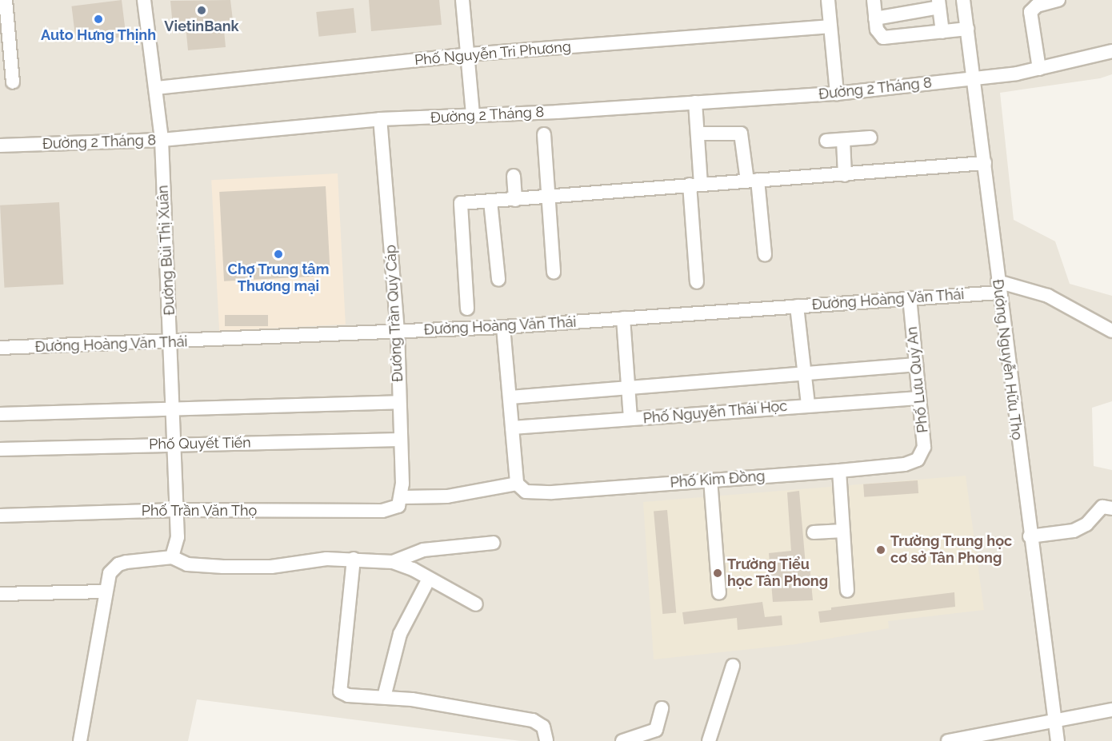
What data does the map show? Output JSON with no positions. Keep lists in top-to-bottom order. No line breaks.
{"streets":{"street":["Phố Nguyễn Tri Phương","Đường 2 Tháng 8","Đường Bùi Thị Xuân","Đường Hoàng Văn Thái","Đường Trần Quý Cáp","Đường Nguyễn Hữu Thọ","Phố Lưu Quý An","Phố Nguyễn Thái Học","Phố Quyết Tiến","Phố Kim Đồng","Phố Trần Văn Thọ"]},"crossings":[["Phố Nguyễn Tri Phương","Đường Bùi Thị Xuân"],["Đường 2 Tháng 8","Đường Bùi Thị Xuân"],["Đường 2 Tháng 8","Đường Trần Quý Cáp"],["Đường 2 Tháng 8","Đường Nguyễn Hữu Thọ"],["Đường Bùi Thị Xuân","Đường Hoàng Văn Thái"],["Đường Bùi Thị Xuân","Phố Quyết Tiến"],["Đường Bùi Thị Xuân","Phố Trần Văn Thọ"],["Đường Hoàng Văn Thái","Đường Trần Quý Cáp"],["Đường Hoàng Văn Thái","Đường Nguyễn Hữu Thọ"],["Đường Hoàng Văn Thái","Phố Lưu Quý An"],["Đường Trần Quý Cáp","Phố Quyết Tiến"],["Đường Trần Quý Cáp","Phố Trần Văn Thọ"],["Phố Lưu Quý An","Phố Nguyễn Thái Học"],["Phố Lưu Quý An","Phố Kim Đồng"],["Phố Kim Đồng","Phố Trần Văn Thọ"]],"places":["VietinBank","Auto Hưng Thịnh","Chợ Trung tâm Thương mại","Trường Trung học cơ sở Tân Phong","Trường Tiểu học Tân Phong"]}
